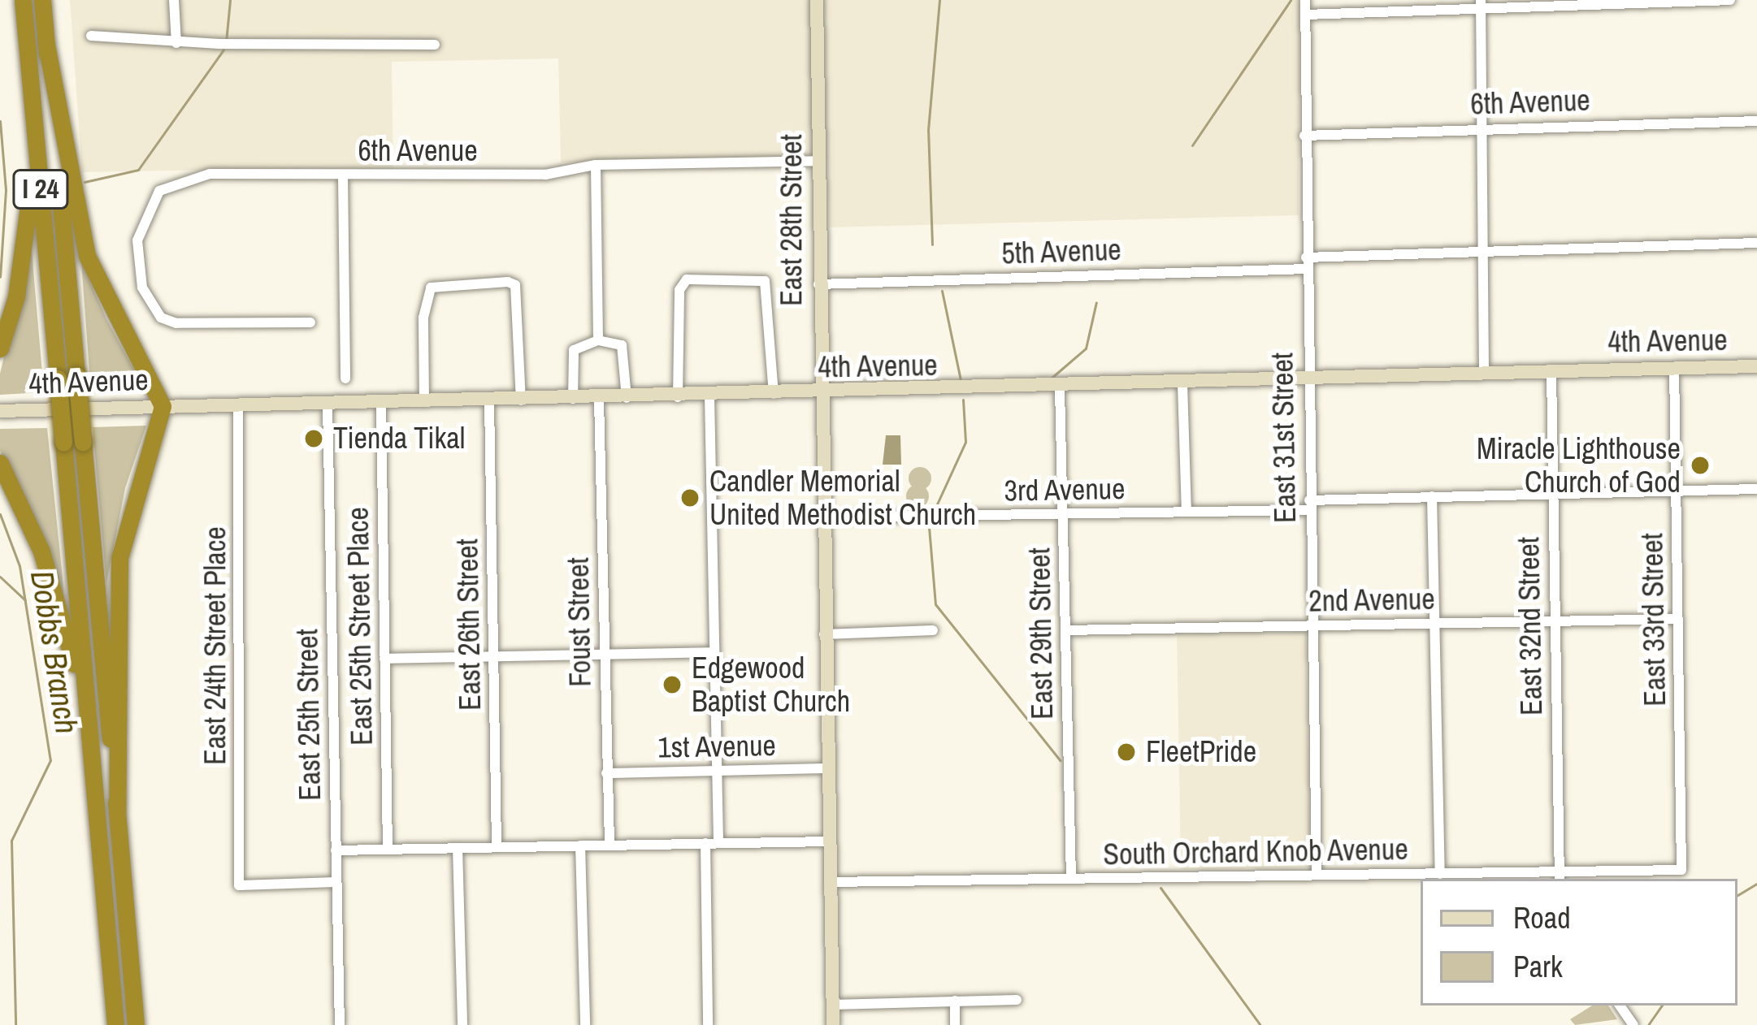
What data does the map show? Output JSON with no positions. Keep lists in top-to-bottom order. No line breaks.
{"streets":{"highway":["I 24"],"main road":["East 28th Street","4th Avenue"],"street":["6th Avenue","5th Avenue","East 31st Street","3rd Avenue","2nd Avenue","East 33rd Street","Foust Street","East 26th Street","East 25th Street Place","East 32nd Street","East 29th Street","East 24th Street Place","East 25th Street","1st Avenue","South Orchard Knob Avenue"]},"crossings":[["6th Avenue","East 28th Street"],["6th Avenue","East 31st Street"],["East 28th Street","5th Avenue"],["East 28th Street","4th Avenue"],["East 28th Street","3rd Avenue"],["East 28th Street","1st Avenue"],["East 28th Street","South Orchard Knob Avenue"],["5th Avenue","East 31st Street"],["4th Avenue","East 31st Street"],["4th Avenue","East 33rd Street"],["4th Avenue","Foust Street"],["4th Avenue","East 26th Street"],["4th Avenue","East 25th Street Place"],["4th Avenue","East 32nd Street"],["4th Avenue","East 29th Street"],["4th Avenue","East 24th Street Place"],["4th Avenue","East 25th Street"],["East 31st Street","3rd Avenue"],["East 31st Street","2nd Avenue"],["East 31st Street","South Orchard Knob Avenue"],["3rd Avenue","East 33rd Street"],["3rd Avenue","East 32nd Street"],["3rd Avenue","East 29th Street"],["2nd Avenue","East 33rd Street"],["2nd Avenue","East 32nd Street"],["2nd Avenue","East 29th Street"],["East 33rd Street","South Orchard Knob Avenue"],["Foust Street","1st Avenue"],["East 32nd Street","South Orchard Knob Avenue"],["East 29th Street","South Orchard Knob Avenue"],["East 24th Street Place","East 25th Street"]],"water":["Dobbs Branch"],"places":["Tienda Tikal","Miracle Lighthouse Church of God","Candler Memorial United Methodist Church","Edgewood Baptist Church","FleetPride"],"legend":["Road","Park"]}
